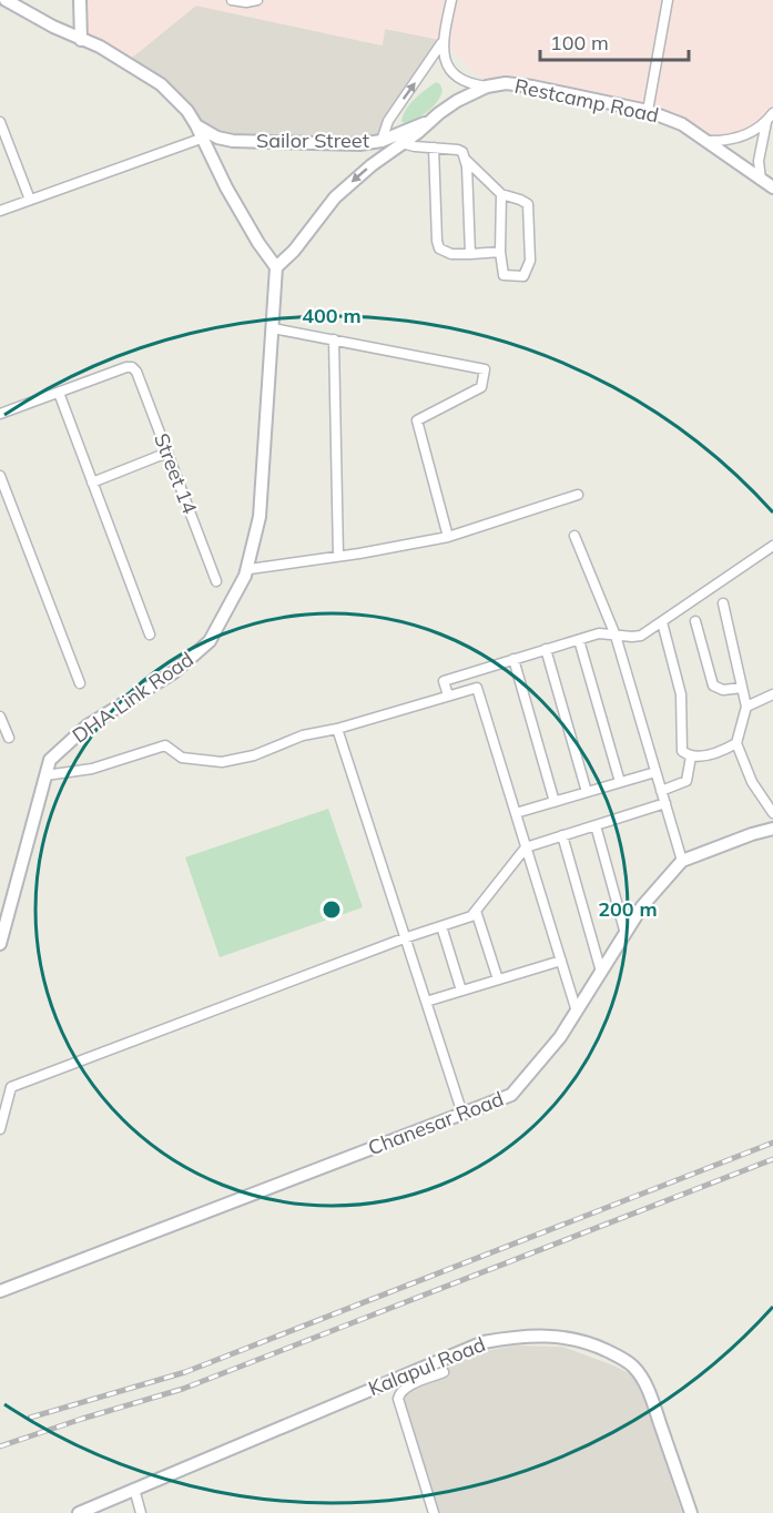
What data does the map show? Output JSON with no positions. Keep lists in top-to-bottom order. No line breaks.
{"streets":{"street":["Restcamp Road","Sailor Street","Street 14","DHA Link Road","Chanesar Road","Kalapul Road"]},"crossings":[["Restcamp Road","Sailor Street"]],"scale_bar":"100 m","rings":["400 m","200 m"]}
